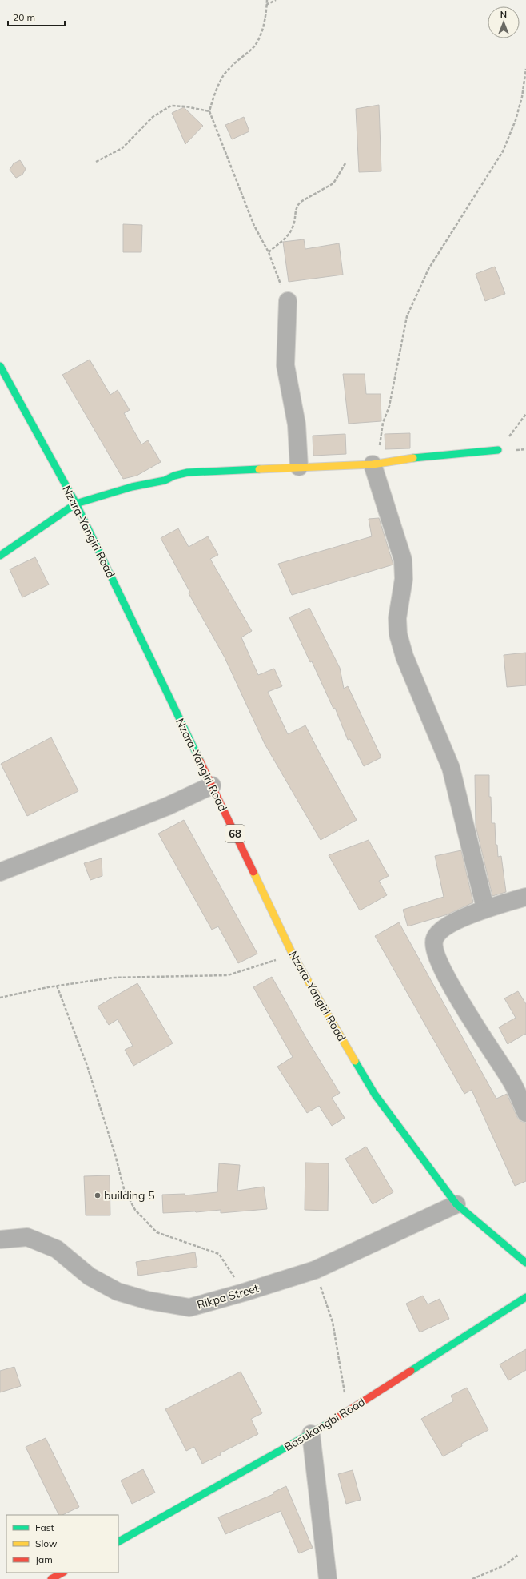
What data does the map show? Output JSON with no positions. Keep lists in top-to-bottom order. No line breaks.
{"streets":{"main road":["Nzara-Yangiri Road","68","Basukangbi Road"],"street":["Rikpa Street"]},"crossings":[["Nzara-Yangiri Road","Rikpa Street"]],"places":["building 5"],"legend":["Fast","Slow","Jam"],"scale_bar":"20 m","north":"top"}
